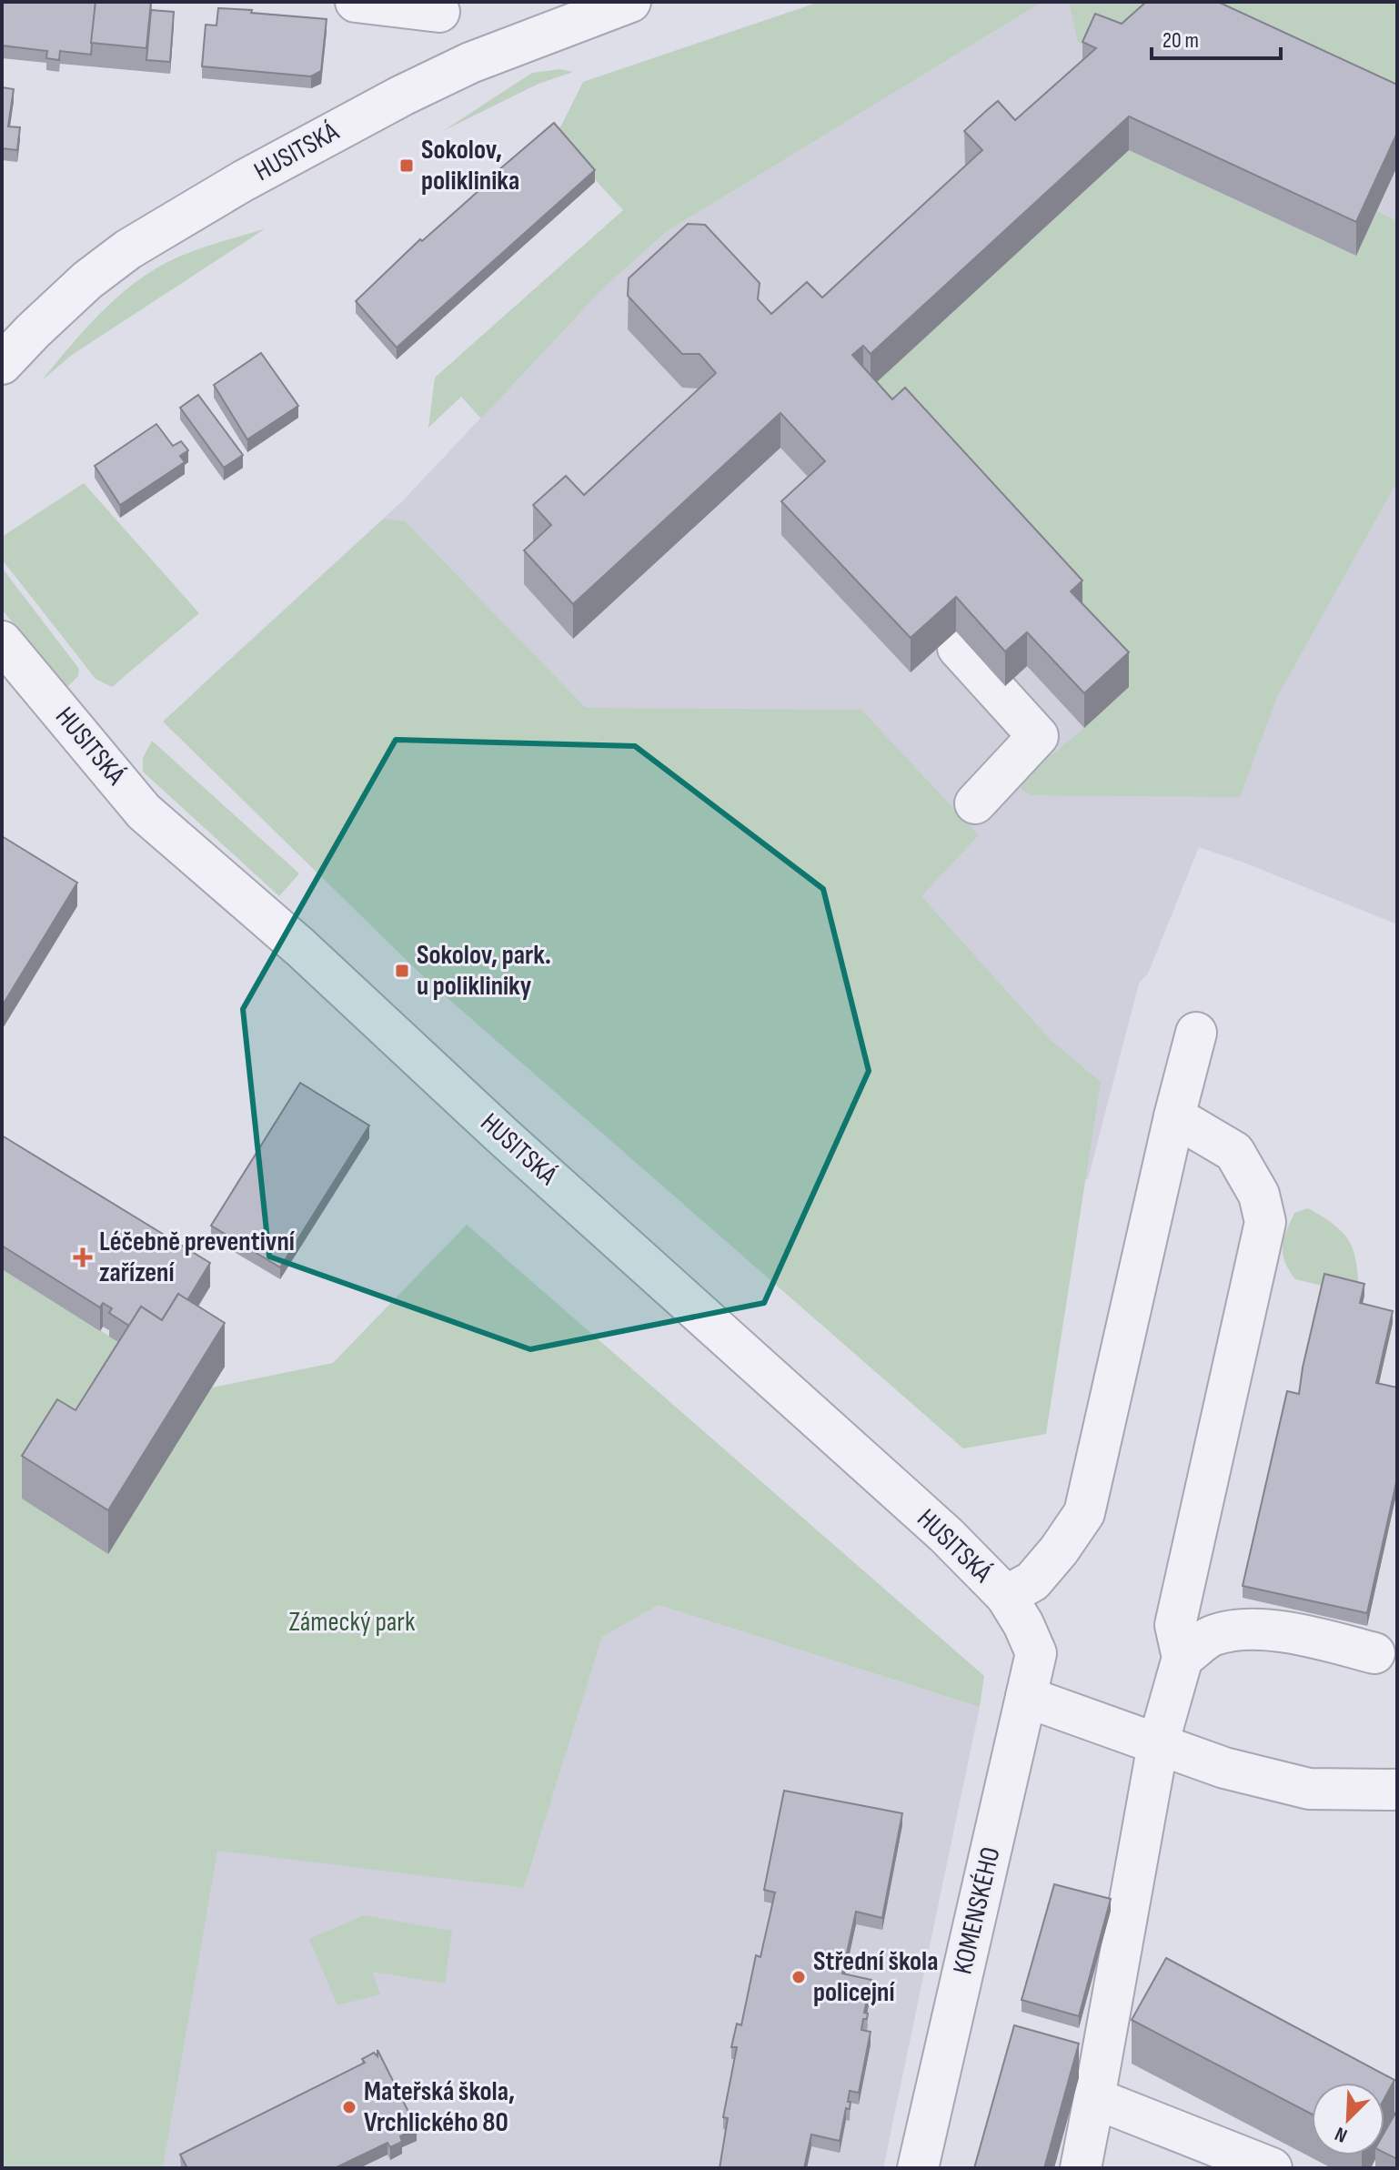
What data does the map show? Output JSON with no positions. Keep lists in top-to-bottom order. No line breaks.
{"streets":{"street":["HUSITSKÁ","KOMENSKÉHO"]},"crossings":[["HUSITSKÁ","KOMENSKÉHO"]],"parks":["Zámecký park"],"places":{"transit":["Sokolov, poliklinika","Sokolov, park. u polikliniky"],"health":["Léčebně preventivní zařízení"],"other":["Střední škola policejní","Mateřská škola, Vrchlického 80"]},"scale_bar":"20 m","north":"bottom left"}
